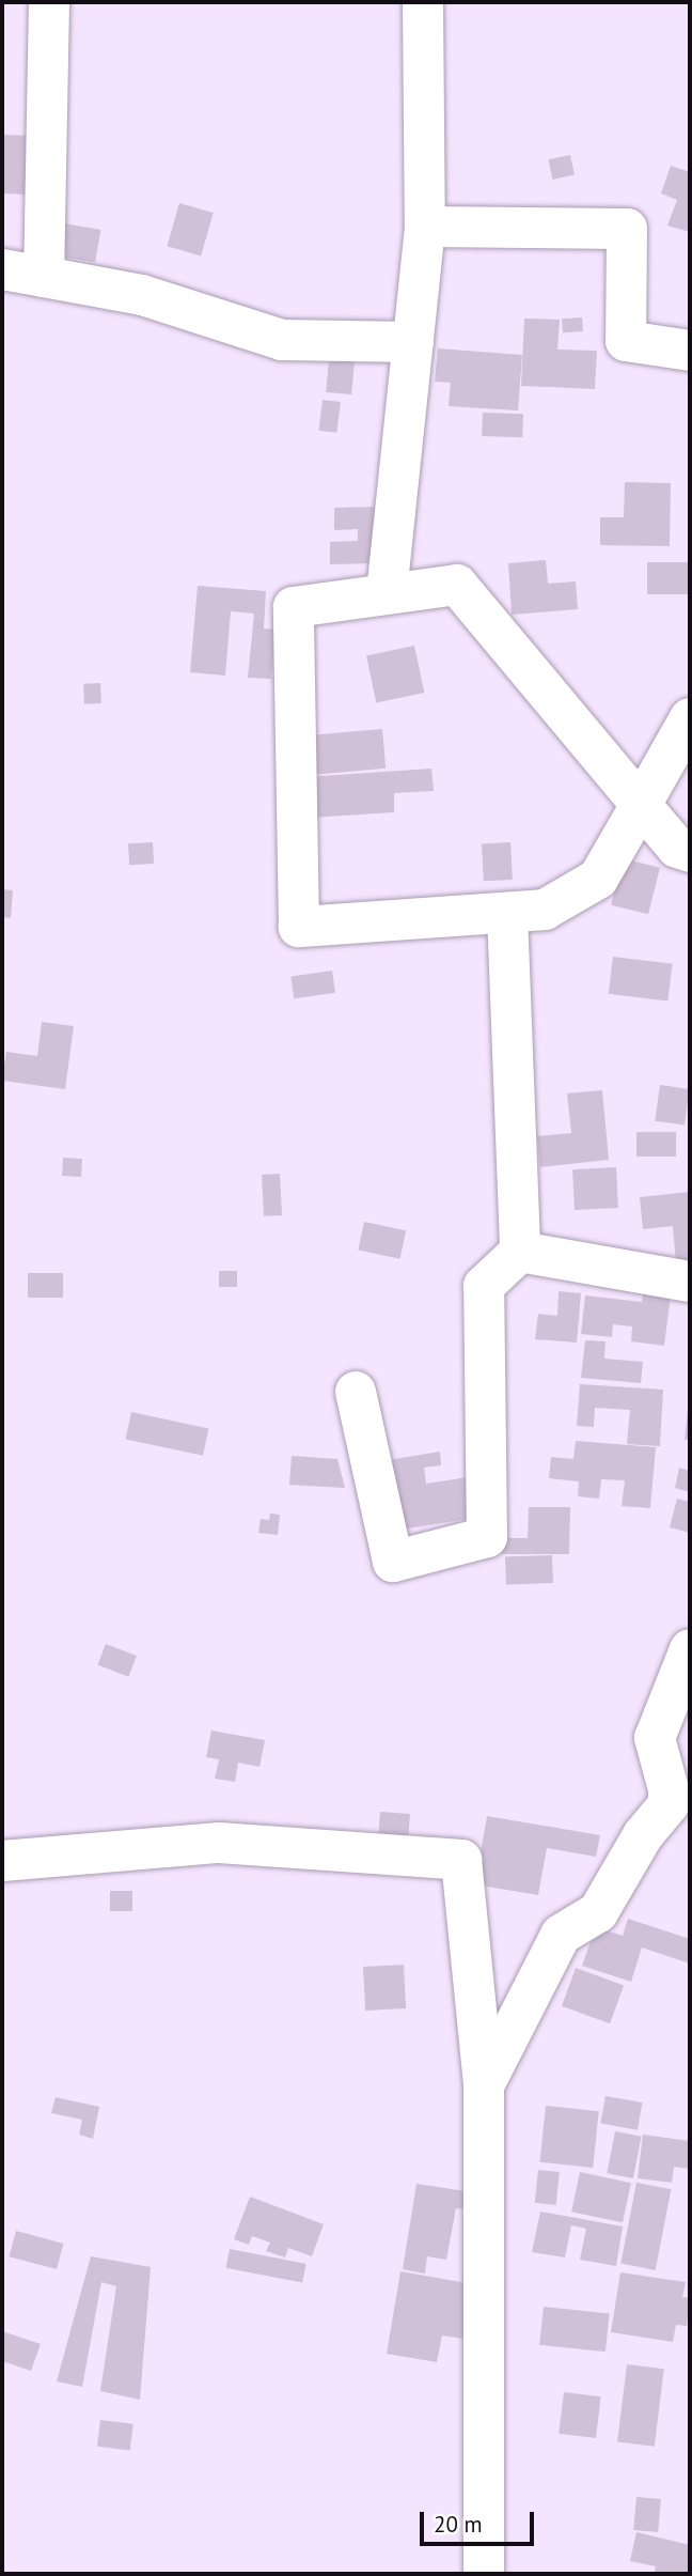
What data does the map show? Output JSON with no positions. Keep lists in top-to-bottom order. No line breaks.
{"scale_bar":"20 m"}
